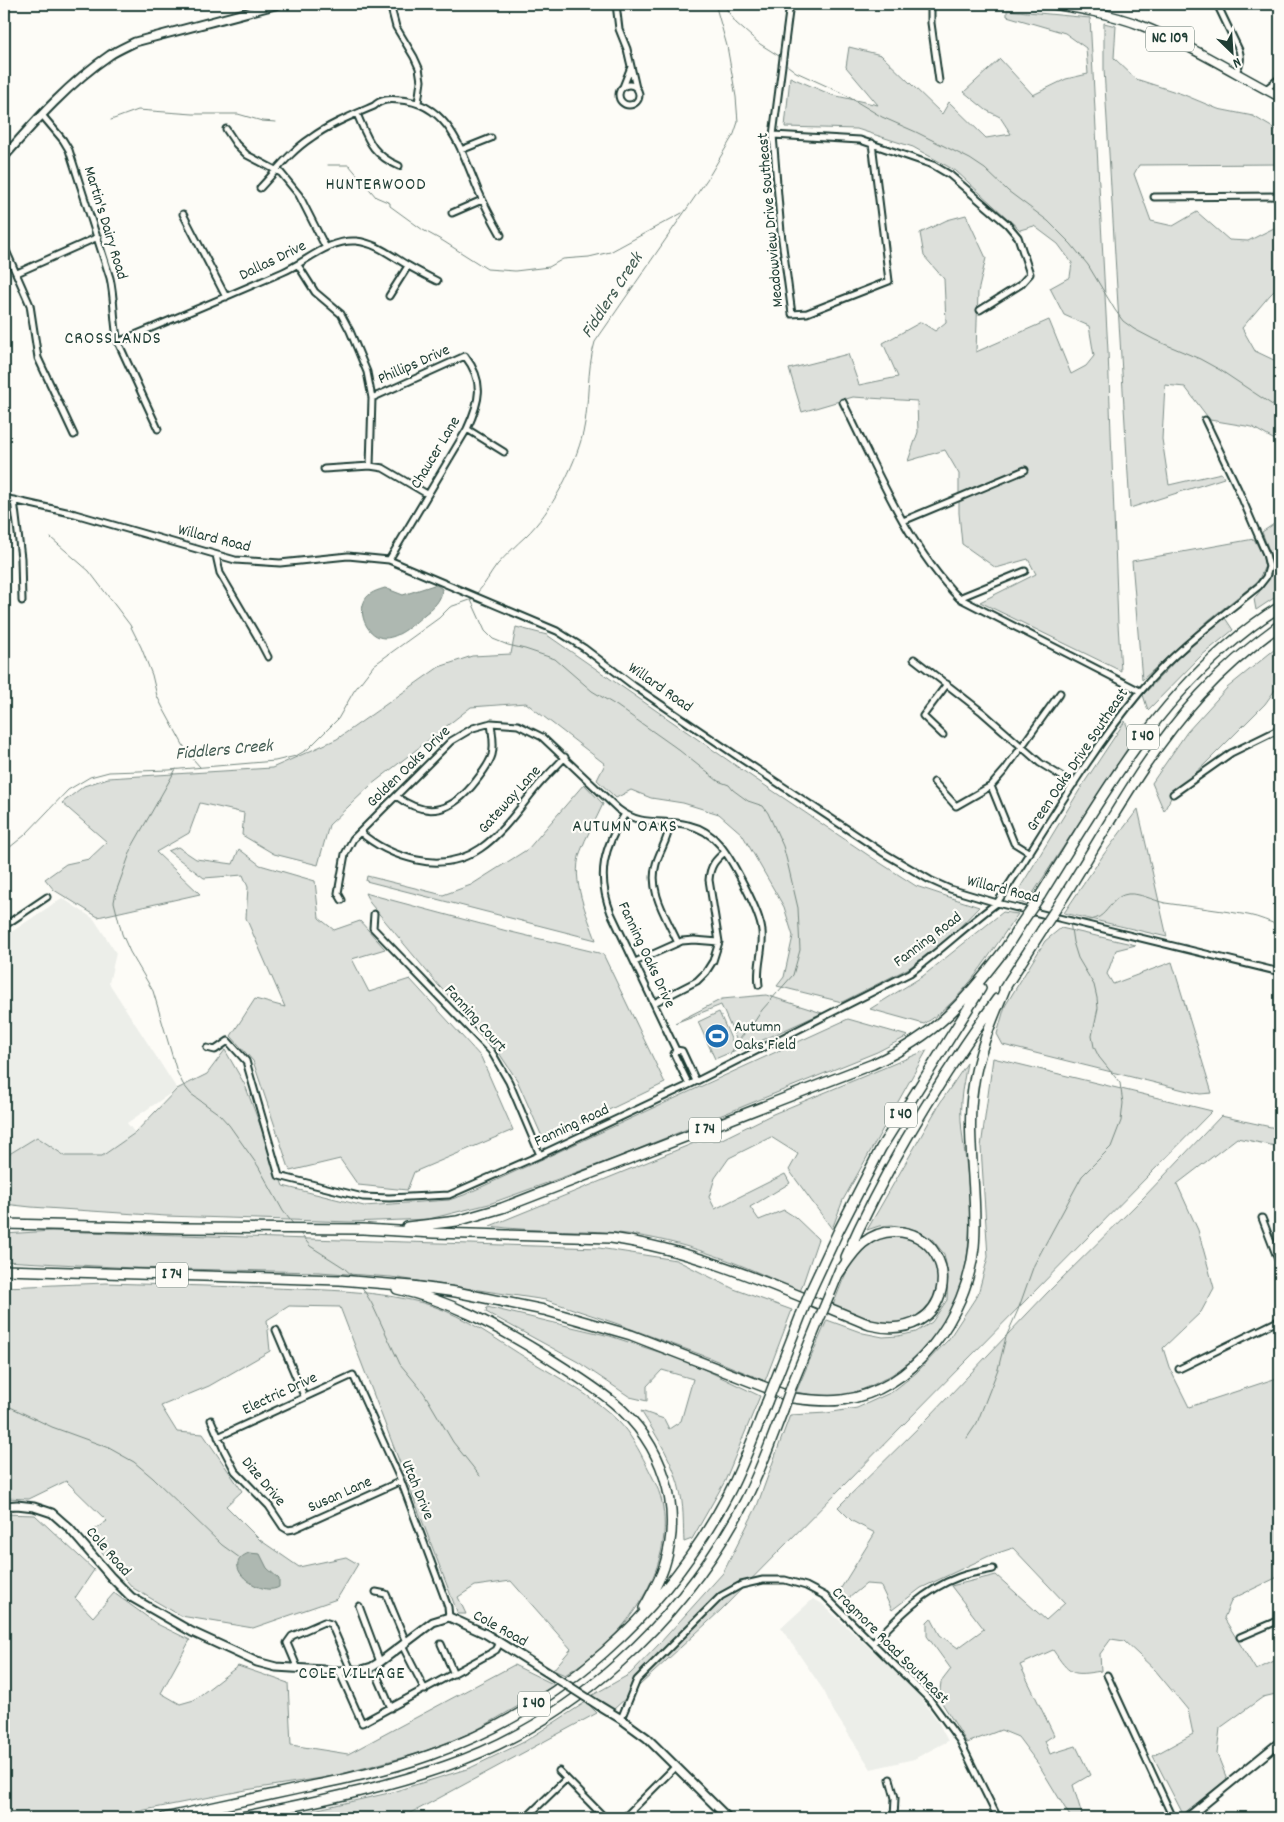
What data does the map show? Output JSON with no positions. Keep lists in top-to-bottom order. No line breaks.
{"streets":{"highway":["I 40","I 74"],"main road":["NC 109"],"street":["Meadowview Drive Southeast","Martin's Dairy Road","Dallas Drive","Phillips Drive","Chaucer Lane","Willard Road","Green Oaks Drive Southeast","Golden Oaks Drive","Gateway Lane","Fanning Road","Fanning Oaks Drive","Fanning Court","Electric Drive","Dize Drive","Utah Drive","Susan Lane","Cole Road","Cragmore Road Southeast"]},"crossings":[["Martin's Dairy Road","Dallas Drive"],["Phillips Drive","Chaucer Lane"],["Chaucer Lane","Willard Road"],["Willard Road","Green Oaks Drive Southeast"],["Willard Road","Fanning Road"],["I 40","I 74"],["Green Oaks Drive Southeast","Fanning Road"],["Golden Oaks Drive","Gateway Lane"],["Golden Oaks Drive","Fanning Oaks Drive"],["Fanning Road","Fanning Oaks Drive"],["Fanning Road","Fanning Court"],["Electric Drive","Dize Drive"],["Electric Drive","Utah Drive"],["Dize Drive","Susan Lane"],["Utah Drive","Susan Lane"],["Utah Drive","Cole Road"],["Cole Road","Cragmore Road Southeast"]],"districts":["HUNTERWOOD","CROSSLANDS","AUTUMN OAKS","COLE VILLAGE"],"water":["Fiddlers Creek"],"places":{"sports":["Autumn Oaks Field"]},"north":"bottom right"}
